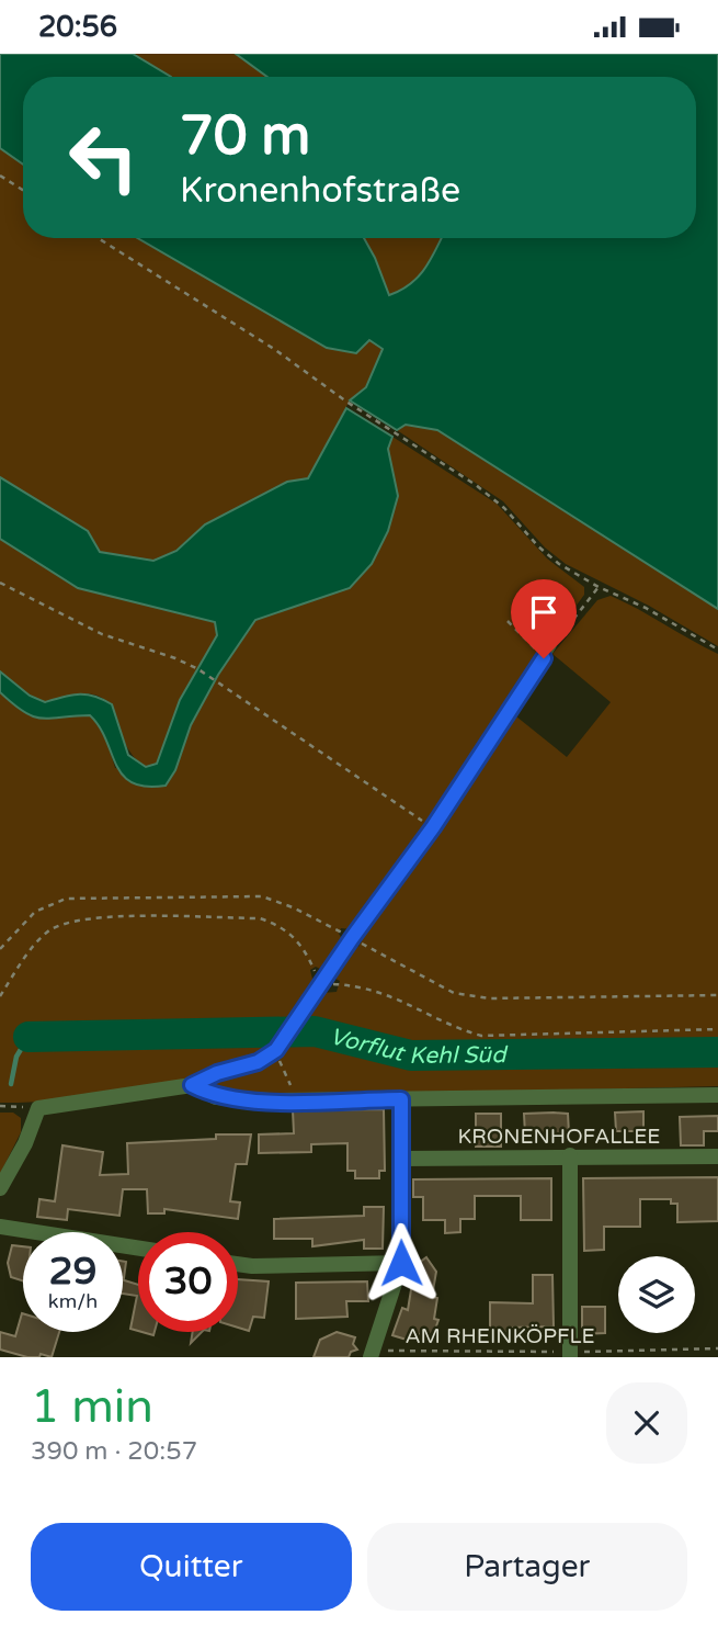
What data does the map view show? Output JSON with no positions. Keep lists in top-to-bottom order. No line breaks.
{"streets":{"street":["KRONENHOFALLEE"],"path":["AM RHEINKÖPFLE"]},"water":["Vorflut Kehl Süd"],"page":{"status":"20:56","turn":["70 m","Kronenhofstraße"],"speed":"29 km/h","limit":"30","heading":["1 min","390 m · 20:57"],"buttons":["Quitter","Partager"]}}
